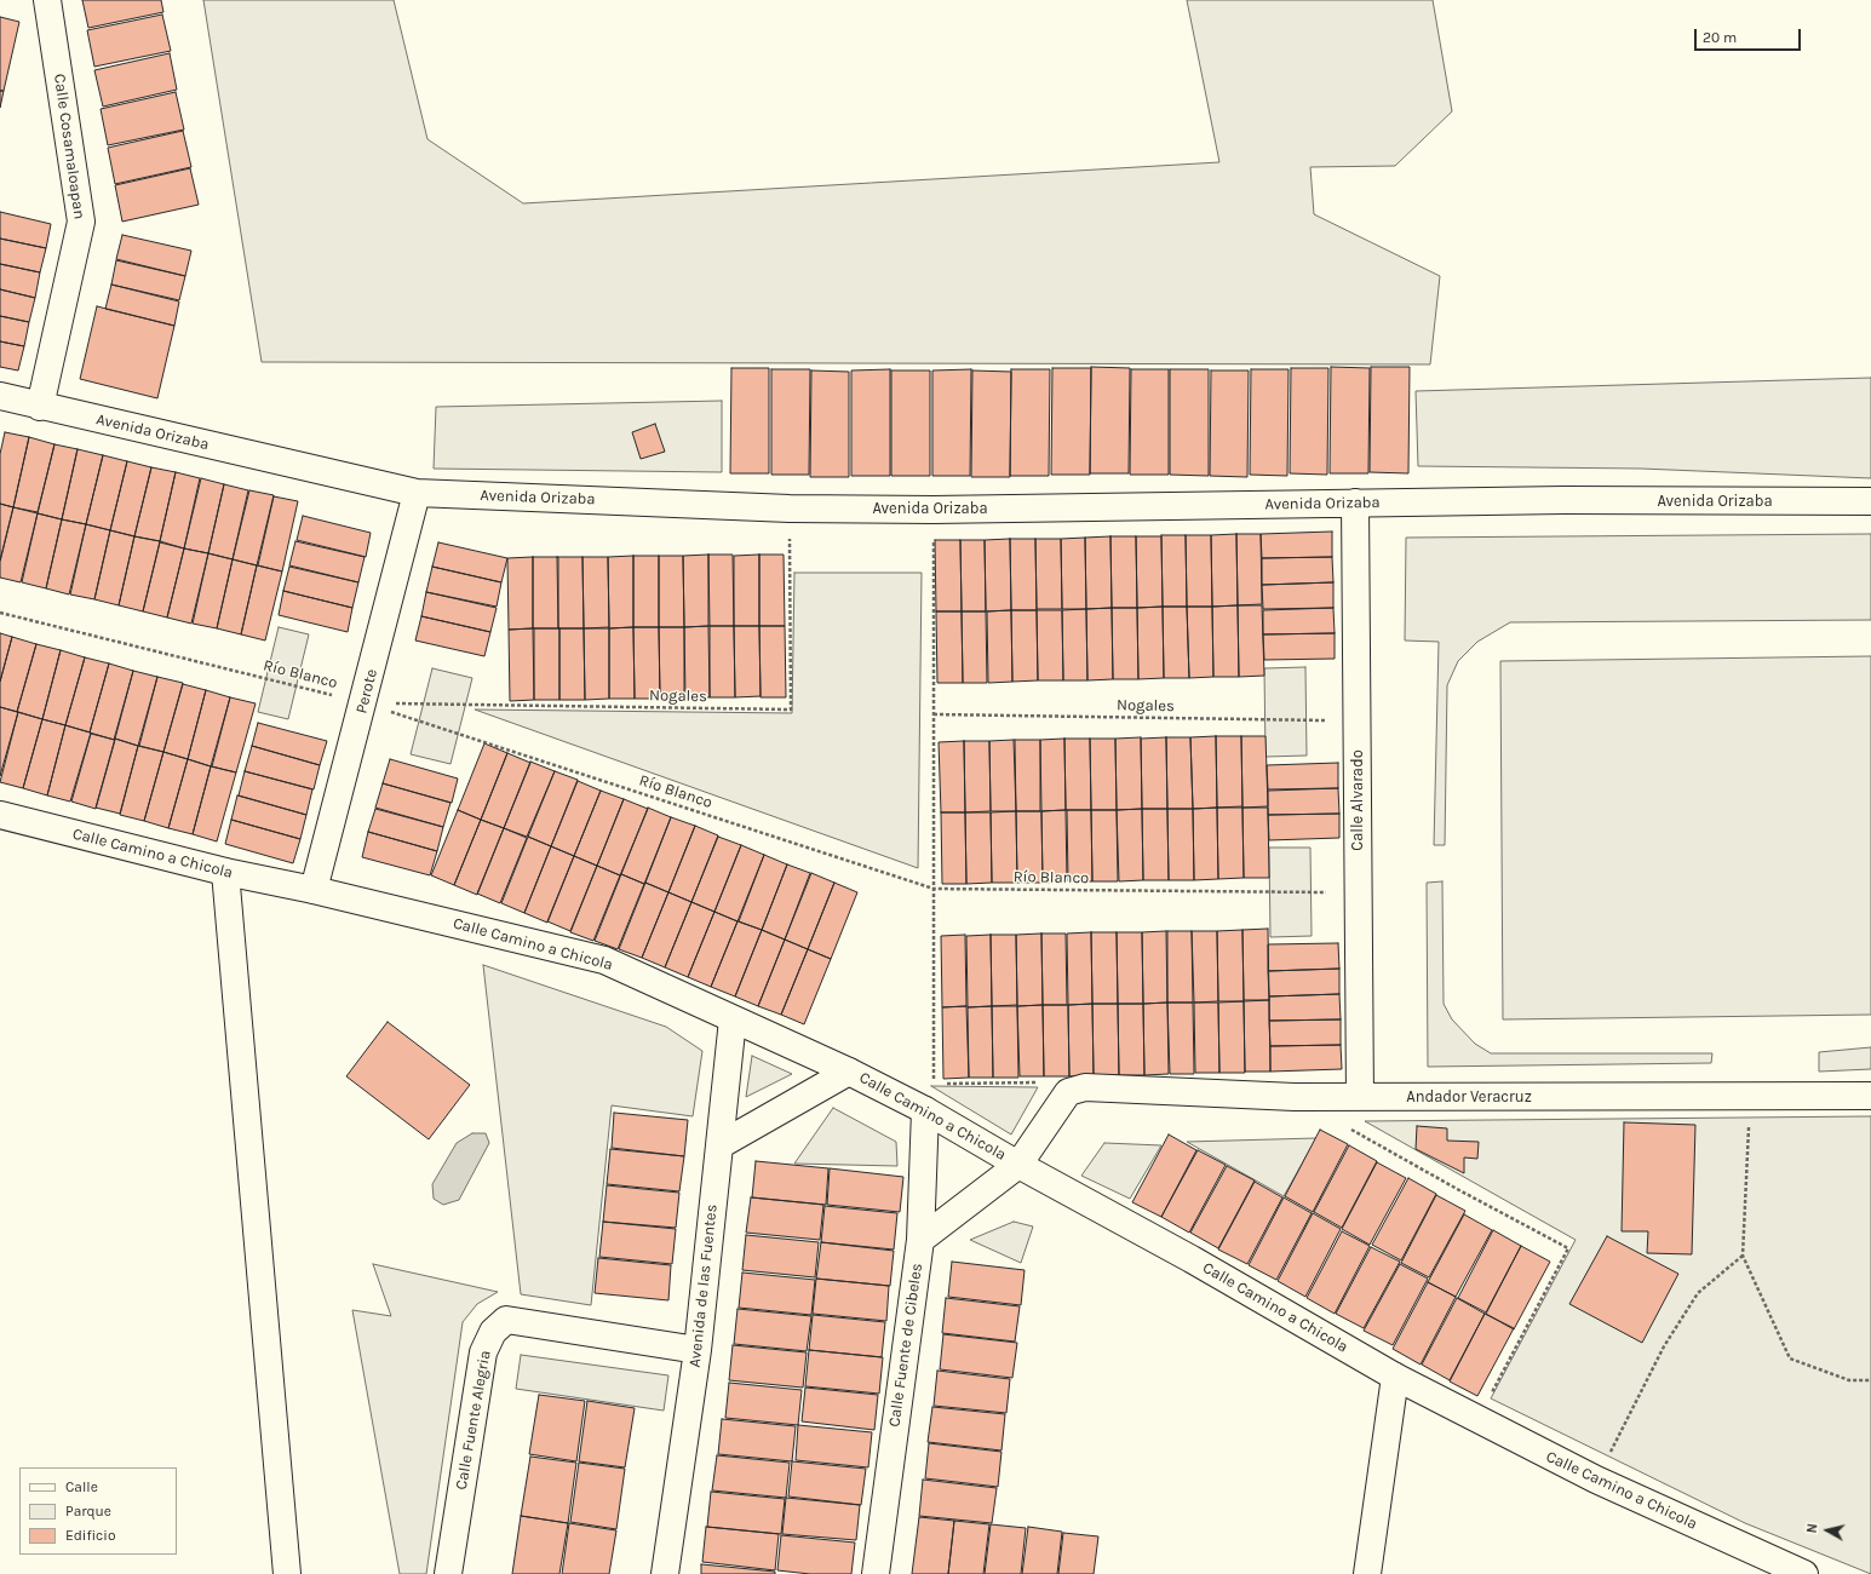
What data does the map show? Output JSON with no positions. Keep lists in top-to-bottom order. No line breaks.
{"streets":{"street":["Calle Cosamaloapan","Avenida Orizaba","Perote","Calle Alvarado","Calle Camino a Chicola","Andador Veracruz","Avenida de las Fuentes","Calle Fuente de Cibeles","Calle Fuente Alegria"],"path":["Río Blanco","Nogales"]},"crossings":[["Calle Cosamaloapan","Avenida Orizaba"],["Avenida Orizaba","Perote"],["Avenida Orizaba","Nogales"],["Avenida Orizaba","Calle Alvarado"],["Río Blanco","Perote"],["Río Blanco","Nogales"],["Río Blanco","Calle Alvarado"],["Perote","Nogales"],["Perote","Calle Camino a Chicola"],["Nogales","Calle Alvarado"],["Calle Alvarado","Andador Veracruz"],["Calle Camino a Chicola","Avenida de las Fuentes"],["Calle Camino a Chicola","Calle Fuente de Cibeles"],["Avenida de las Fuentes","Calle Fuente Alegria"]],"legend":["Calle","Parque","Edificio"],"scale_bar":"20 m","north":"left"}
